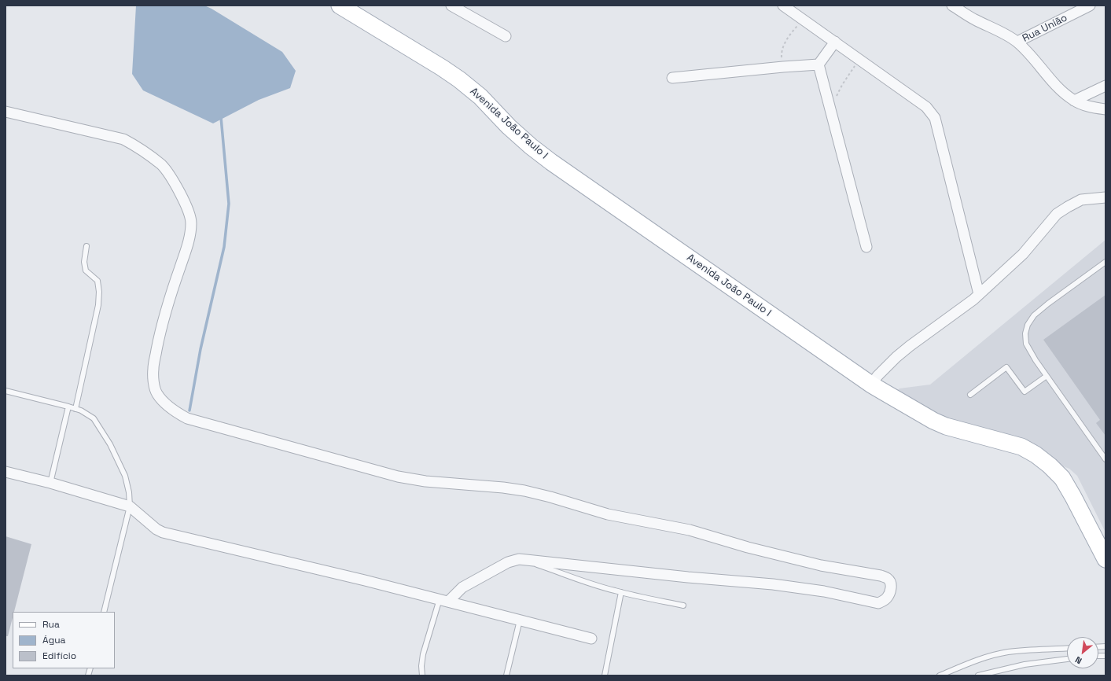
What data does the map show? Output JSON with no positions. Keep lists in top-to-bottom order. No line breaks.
{"streets":{"main road":["Avenida João Paulo I"],"street":["Rua União"]},"legend":["Rua","Água","Edifício"],"north":"bottom left"}
